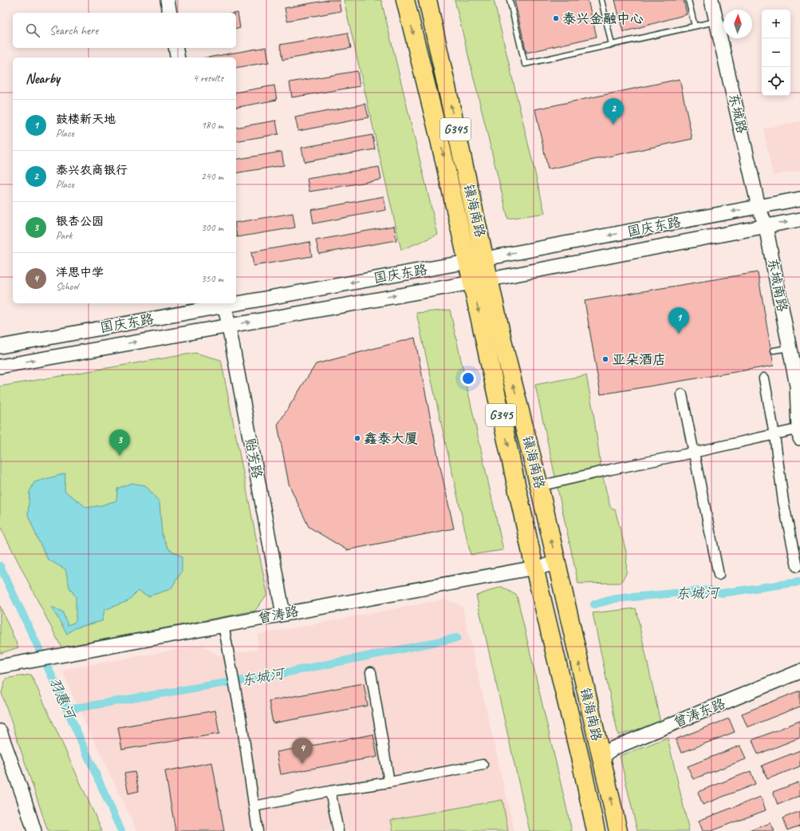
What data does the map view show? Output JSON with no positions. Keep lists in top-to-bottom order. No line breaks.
{"streets":{"highway":["G345","镇海南路"],"main road":["东城路","国庆东路","东城南路","贻芳路","曾涛路","曾涛东路"]},"crossings":[["东城路","国庆东路"],["东城路","东城南路"],["镇海南路","国庆东路"],["镇海南路","曾涛路"],["镇海南路","曾涛东路"],["国庆东路","东城南路"],["国庆东路","贻芳路"],["贻芳路","曾涛路"]],"water":["东城河","羽惠河"],"places":["泰兴金融中心","亚朵酒店","鑫泰大厦"],"north":"top","page":{"map_buttons":["+","−"],"search":"Search here","heading":["Nearby","4 results"],"pins":["2","1","3","4"],"list":[{"mark":"1","name":"鼓楼新天地","note":"Place","value":"180 m"},{"mark":"2","name":"泰兴农商银行","note":"Place","value":"240 m"},{"mark":"3","name":"银杏公园","note":"Park","value":"300 m"},{"mark":"4","name":"洋思中学","note":"School","value":"350 m"}]}}
